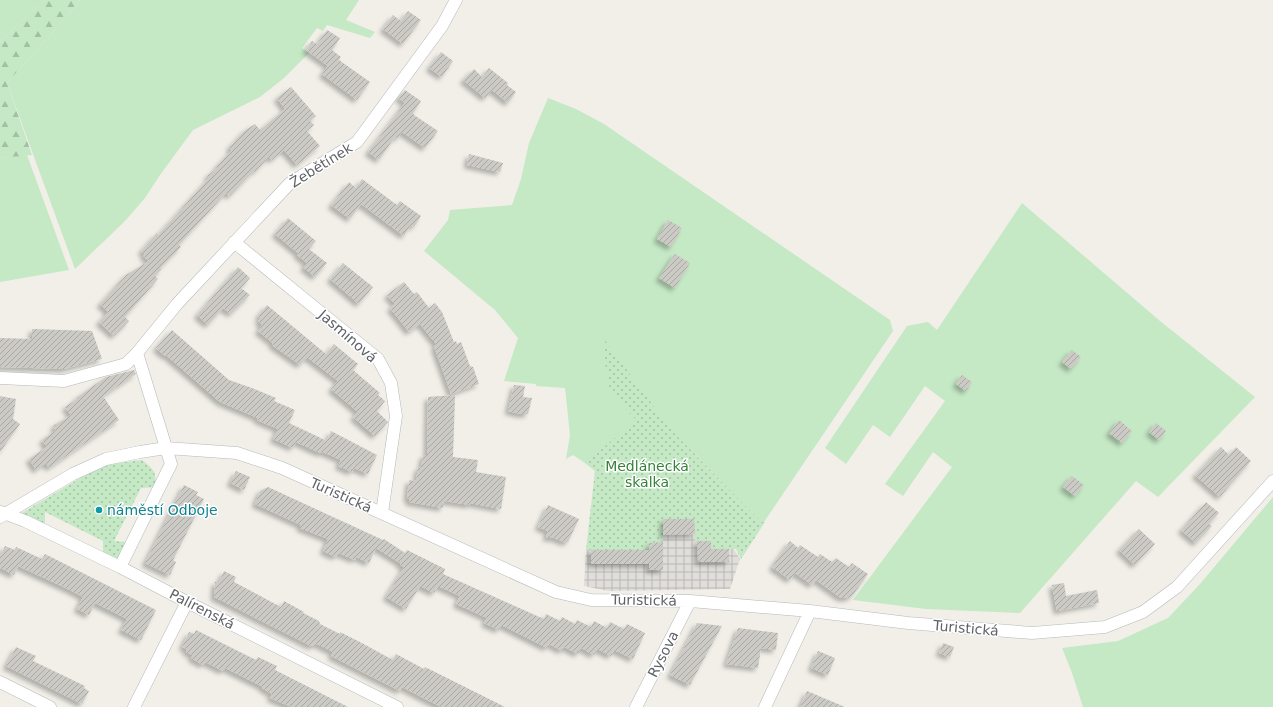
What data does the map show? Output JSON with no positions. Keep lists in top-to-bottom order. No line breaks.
{"streets":{"street":["Žebětínek","Jasmínová","Turistická","Palírenská","Rysova"]},"crossings":[["Žebětínek","Jasmínová"],["Jasmínová","Turistická"],["Turistická","Palírenská"],["Turistická","Rysova"]],"parks":["Medlánecká skalka"],"places":["náměstí Odboje"]}
